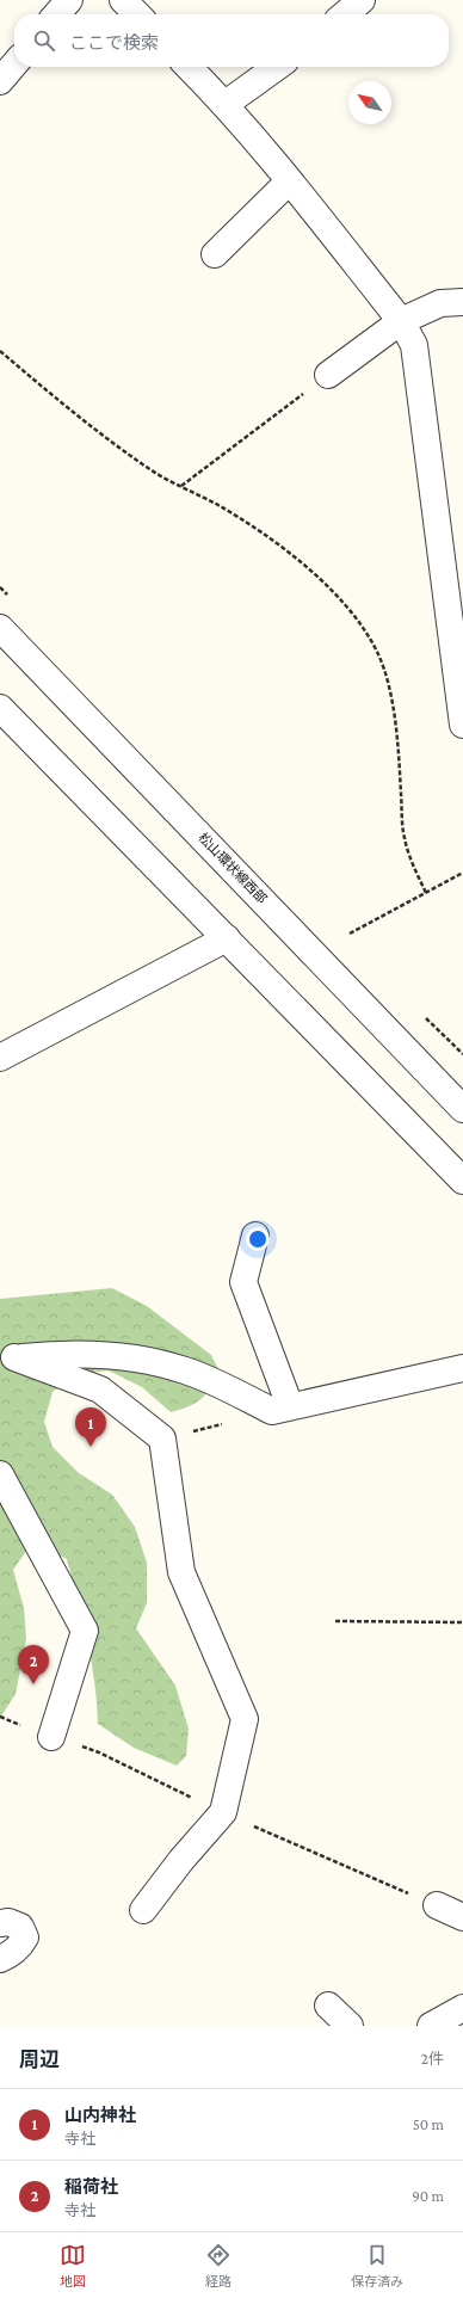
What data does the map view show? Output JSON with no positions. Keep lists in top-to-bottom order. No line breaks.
{"streets":{"street":["松山環状線西部"]},"north":"top left","page":{"search":"ここで検索","pins":["1","2"],"heading":["周辺","2件"],"list":[{"mark":"1","name":"山内神社","note":"寺社","value":"50 m"},{"mark":"2","name":"稲荷社","note":"寺社","value":"90 m"}],"nav":["地図","経路","保存済み"]}}
